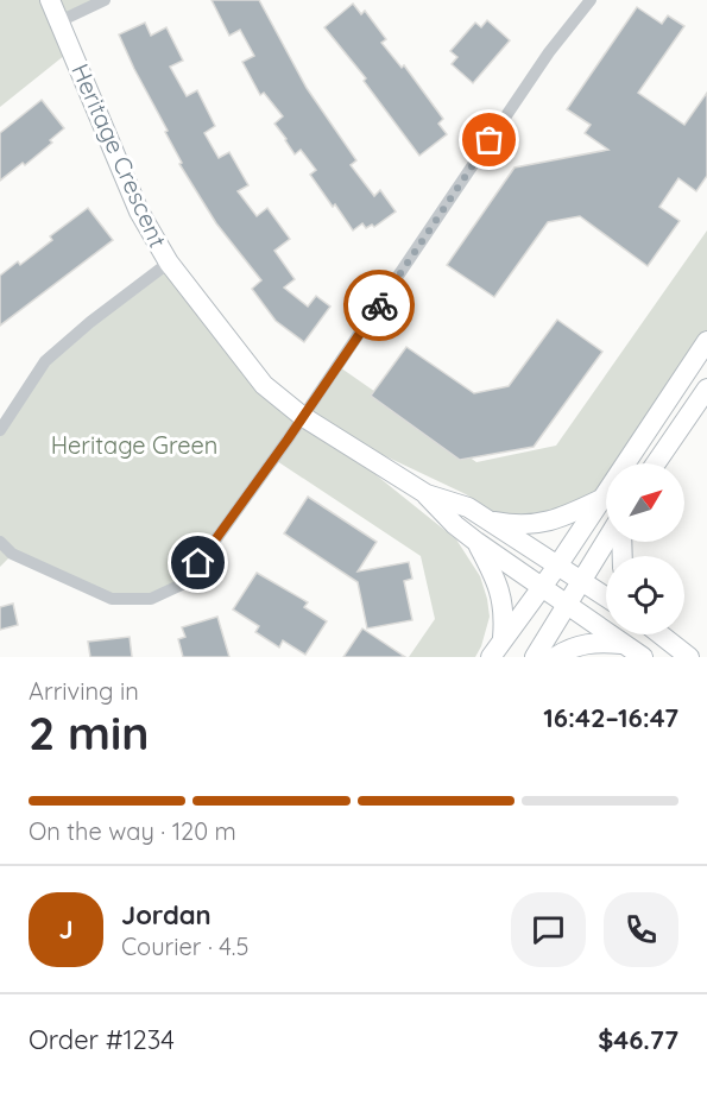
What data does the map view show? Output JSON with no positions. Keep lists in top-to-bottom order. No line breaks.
{"streets":{"street":["Heritage Crescent"]},"parks":["Heritage Green"],"north":"top right","page":{"heading":["2 min","Arriving in","16:42–16:47"],"panel":["Jordan","Courier · 4.5","Order #1234","$46.77"],"bar":"On the way · 120 m","round":"J"}}
